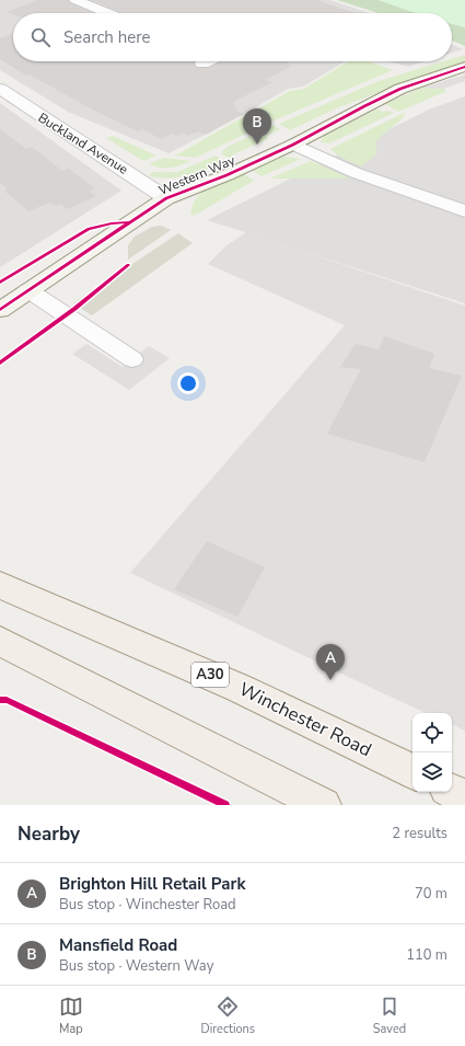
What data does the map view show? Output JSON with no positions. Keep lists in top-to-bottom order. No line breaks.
{"streets":{"main road":["A30","Winchester Road"],"street":["Buckland Avenue","Western Way"]},"crossings":[["Buckland Avenue","Western Way"]],"page":{"search":"Search here","pins":["B","A"],"heading":["Nearby","2 results"],"list":[{"mark":"A","name":"Brighton Hill Retail Park","note":"Bus stop · Winchester Road","value":"70 m"},{"mark":"B","name":"Mansfield Road","note":"Bus stop · Western Way","value":"110 m"}],"nav":["Map","Directions","Saved"]}}
